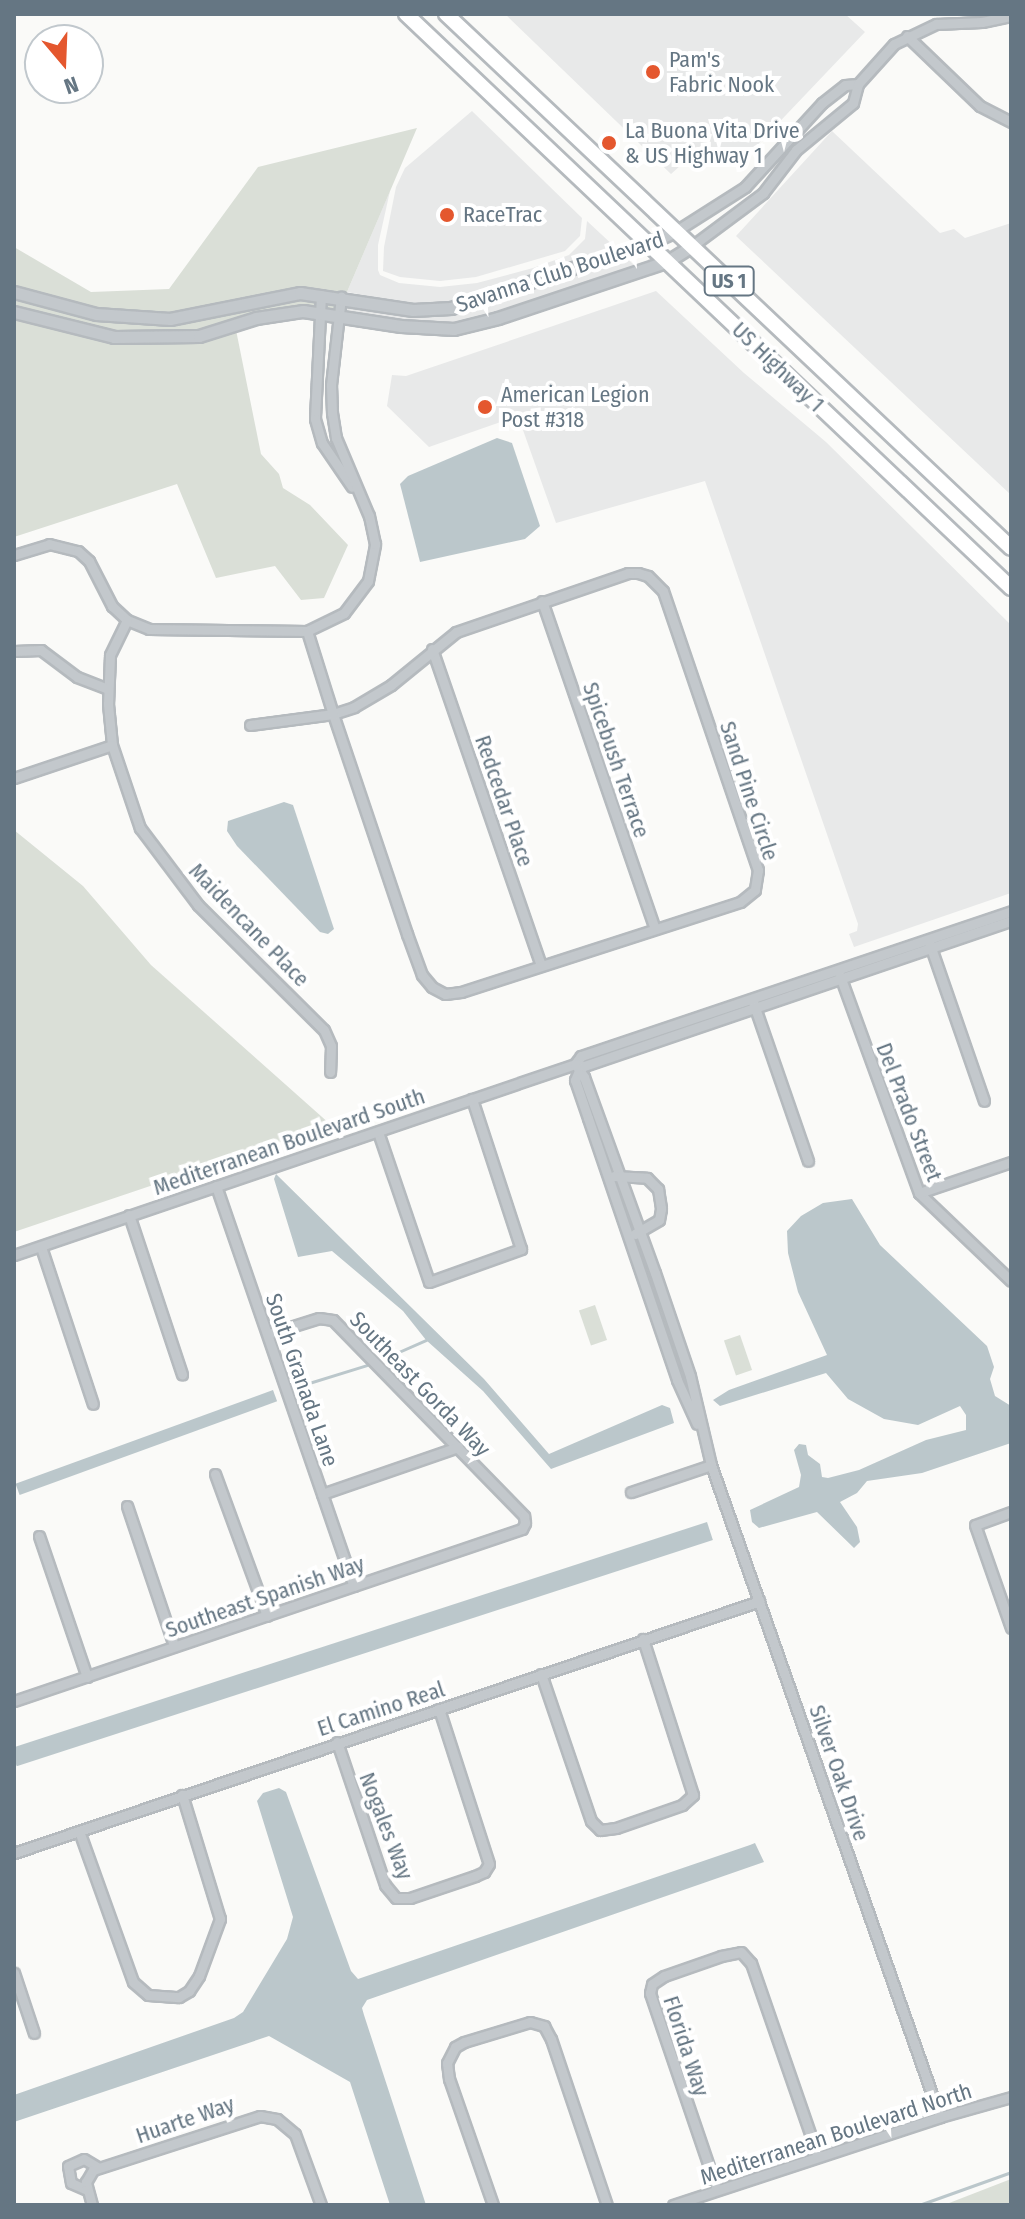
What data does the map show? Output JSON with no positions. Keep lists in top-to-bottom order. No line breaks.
{"streets":{"main road":["US 1","US Highway 1"],"street":["Savanna Club Boulevard","Spicebush Terrace","Sand Pine Circle","Redcedar Place","Maidencane Place","Del Prado Street","Mediterranean Boulevard South","South Granada Lane","Southeast Gorda Way","Southeast Spanish Way","El Camino Real","Silver Oak Drive","Nogales Way","Florida Way","Huarte Way","Mediterranean Boulevard North"]},"crossings":[["Savanna Club Boulevard","US Highway 1"],["Spicebush Terrace","Sand Pine Circle"],["Sand Pine Circle","Redcedar Place"],["Del Prado Street","Mediterranean Boulevard South"],["Mediterranean Boulevard South","South Granada Lane"],["Mediterranean Boulevard South","Silver Oak Drive"],["South Granada Lane","Southeast Gorda Way"],["South Granada Lane","Southeast Spanish Way"],["Southeast Gorda Way","Southeast Spanish Way"],["El Camino Real","Silver Oak Drive"],["El Camino Real","Nogales Way"],["Silver Oak Drive","Mediterranean Boulevard North"],["Florida Way","Mediterranean Boulevard North"]],"places":["Pam's Fabric Nook","La Buona Vita Drive & US Highway 1","RaceTrac","American Legion Post #318"],"north":"bottom"}
